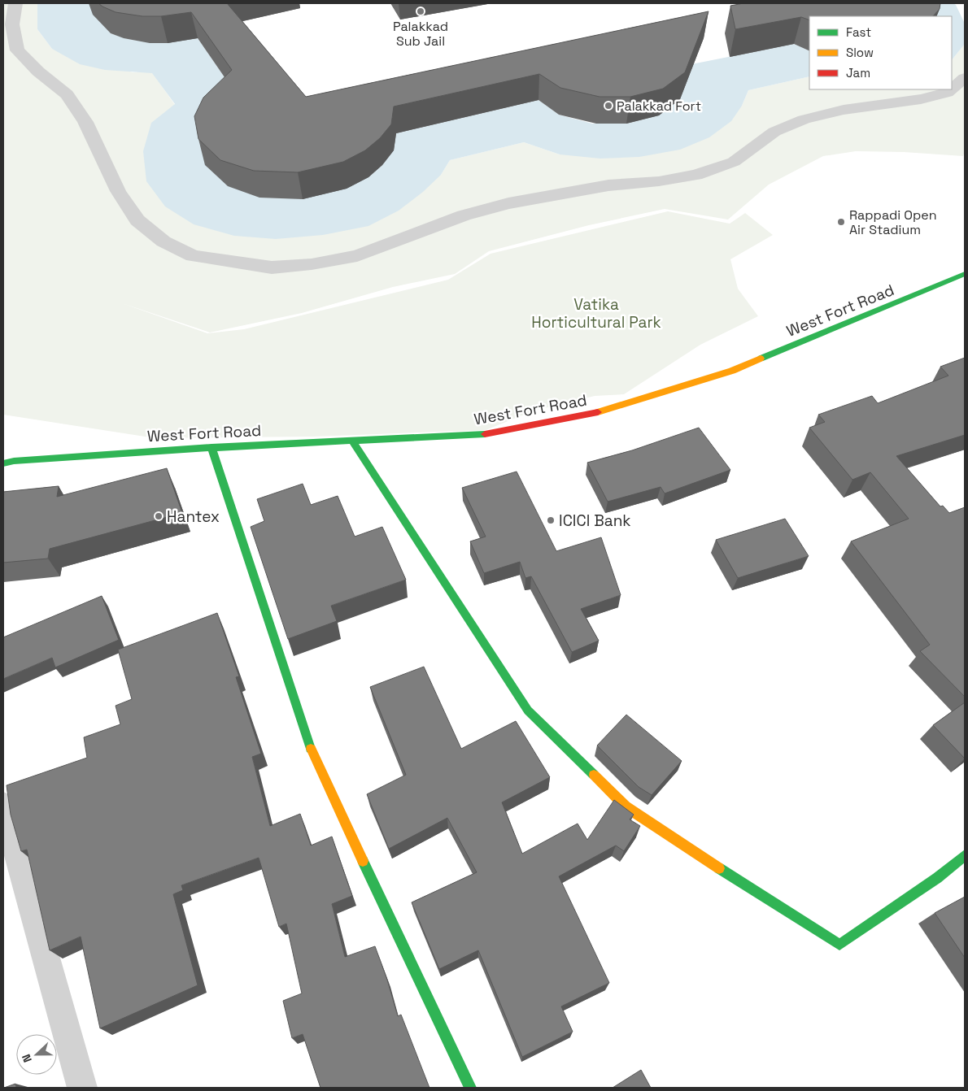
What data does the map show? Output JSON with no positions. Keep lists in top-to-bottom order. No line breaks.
{"streets":{"street":["West Fort Road"]},"parks":["Vatika Horticultural Park"],"places":["Palakkad Sub Jail","Palakkad Fort","Rappadi Open Air Stadium","Hantex","ICICI Bank"],"legend":["Fast","Slow","Jam"],"north":"left"}
